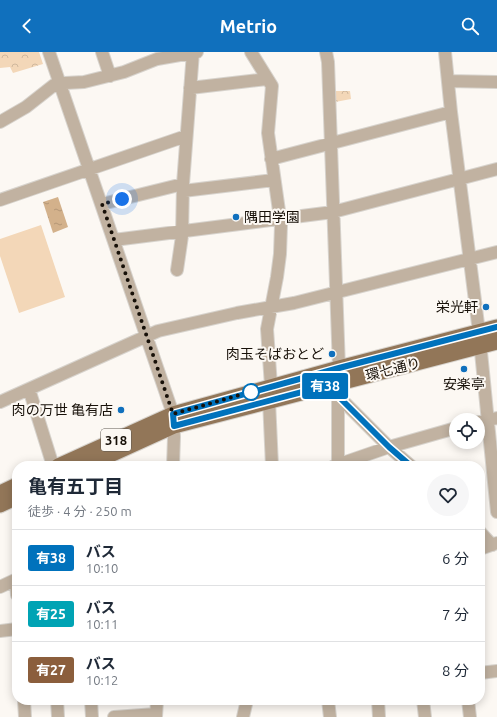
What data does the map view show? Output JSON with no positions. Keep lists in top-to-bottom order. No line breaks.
{"streets":{"main road":["環七通り","318"]},"places":["隅田学園","栄光軒","肉玉そばおとど","安楽亭","肉の万世 亀有店"],"lines":["bus line 有38"],"page":{"header":"Metrio","on_map":"有38","heading":["亀有五丁目","徒歩 · 4 分 · 250 m"],"list":[{"mark":"有38","name":"バス","note":"10:10","value":"6 分"},{"mark":"有25","name":"バス","note":"10:11","value":"7 分"},{"mark":"有27","name":"バス","note":"10:12","value":"8 分"}]}}
